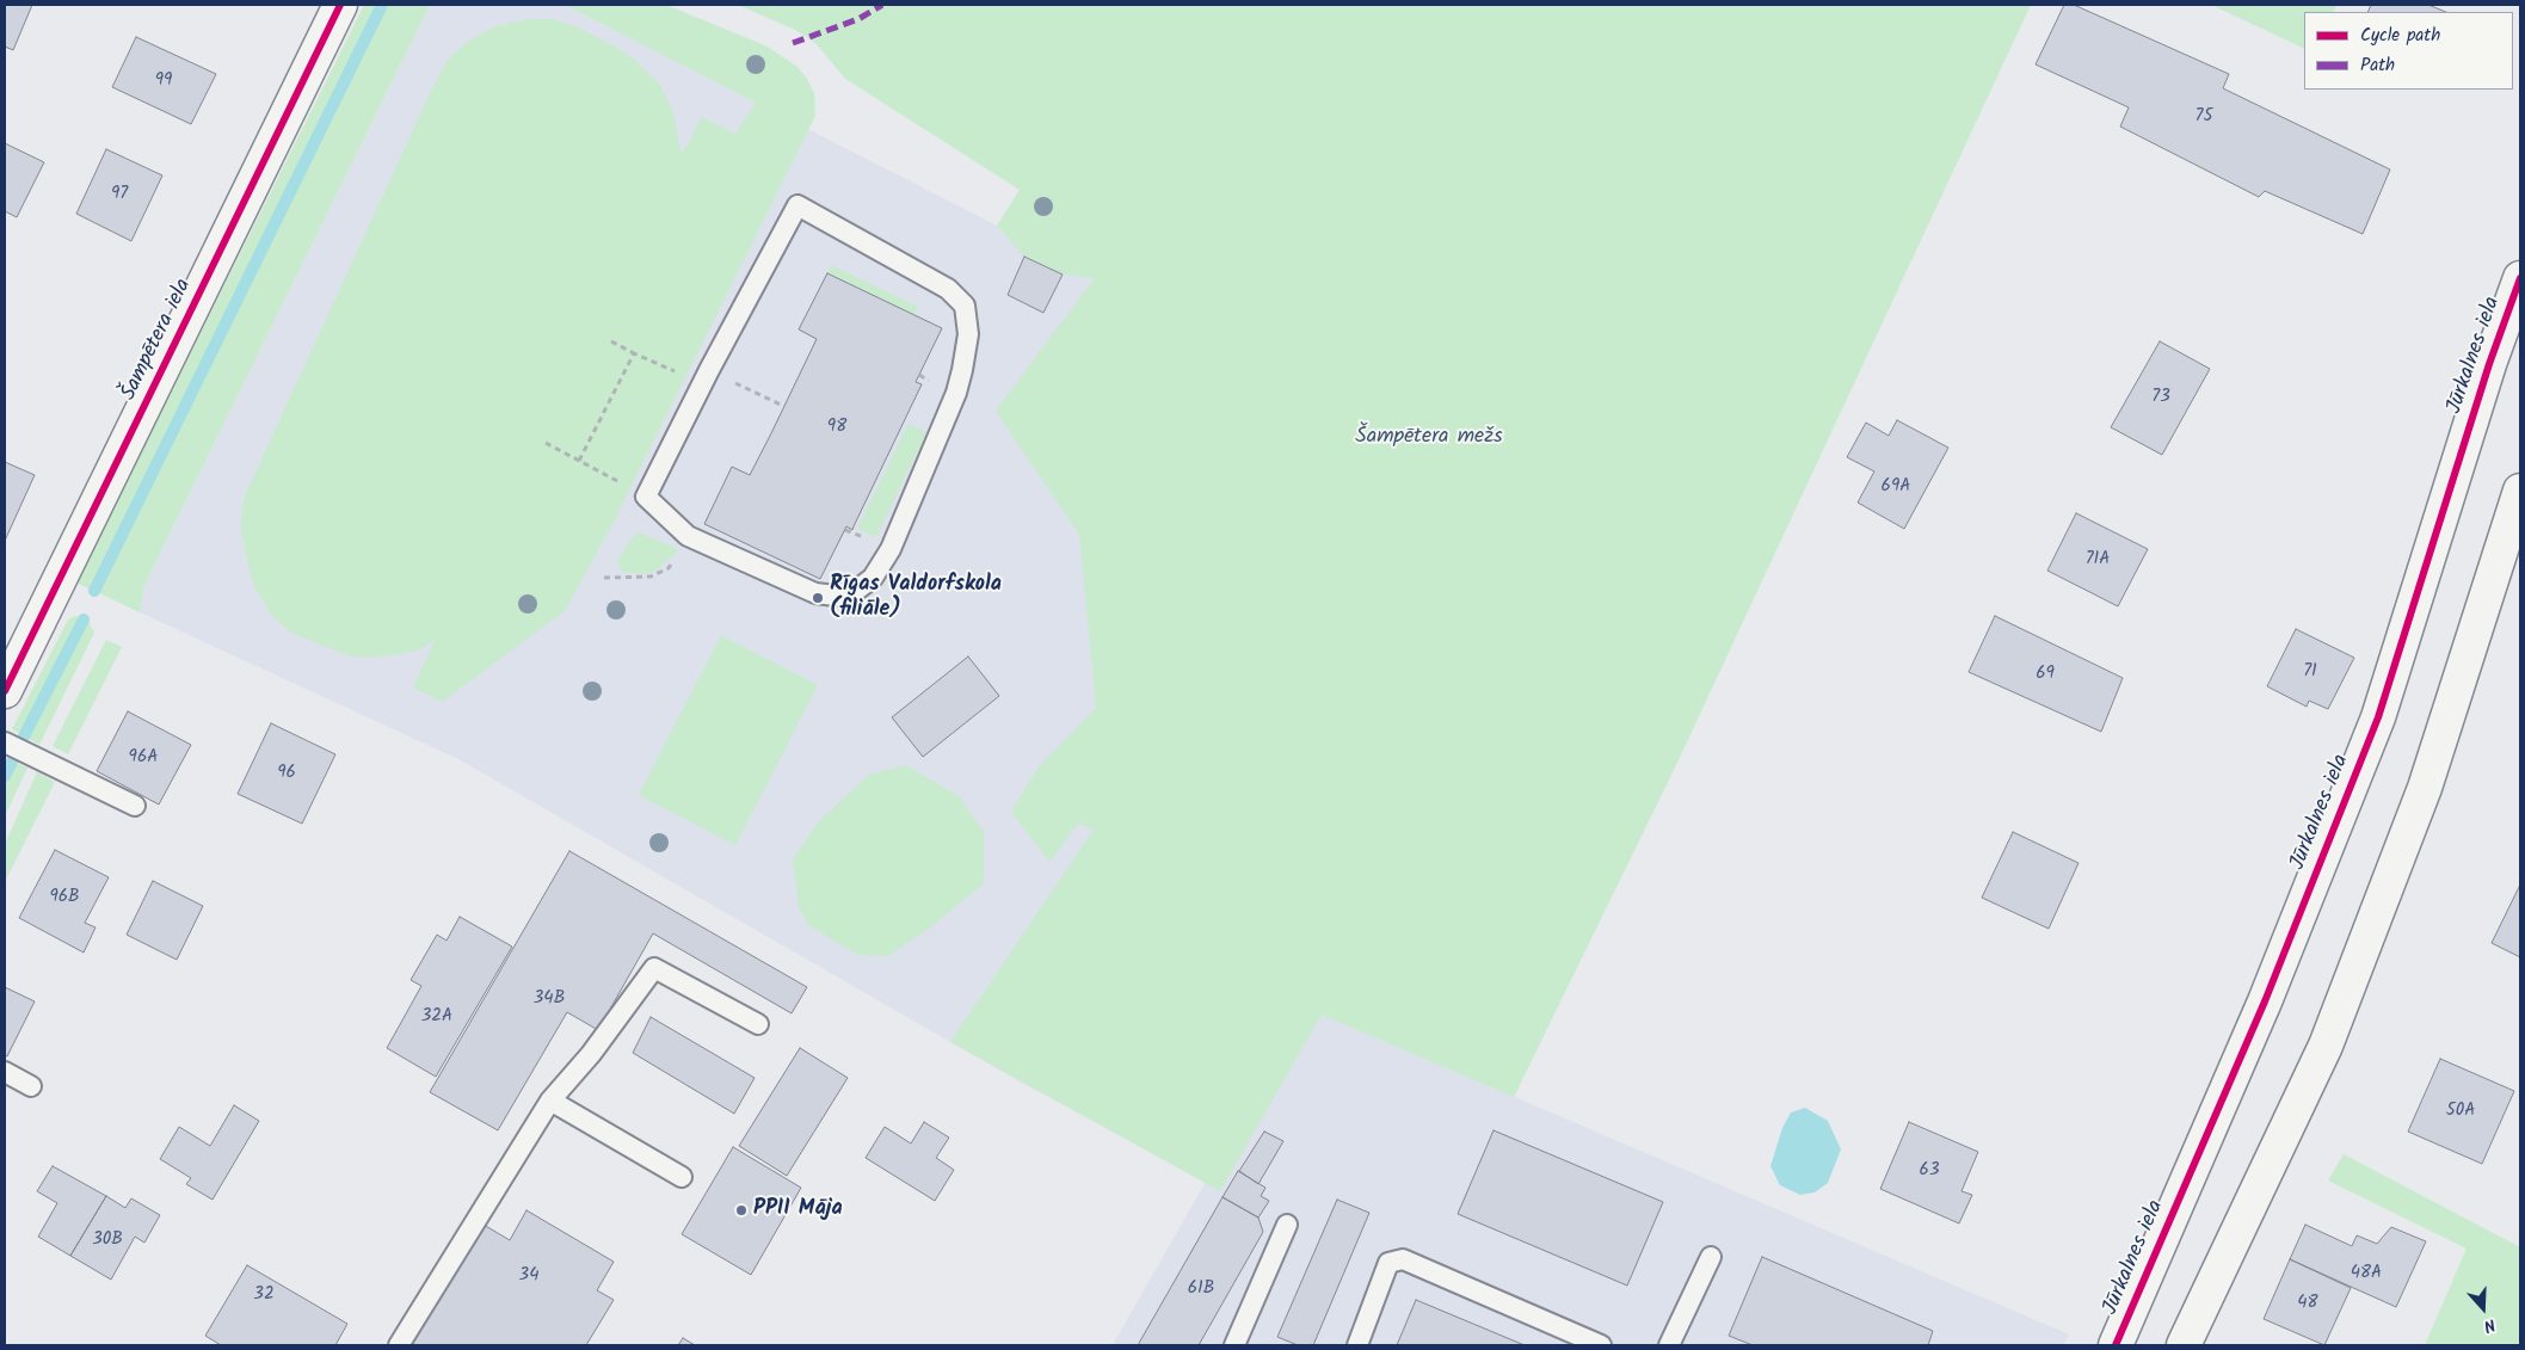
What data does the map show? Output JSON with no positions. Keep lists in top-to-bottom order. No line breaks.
{"streets":{"street":["Šampētera iela","Jūrkalnes iela"]},"parks":["Šampētera mežs"],"places":["Rīgas Valdorfskola (filiāle)","PPII Māja"],"house_numbers":["99","75","97","73","98","69A","71A","71","69","96A","96","96B","34B","32A","50A","63","30B","48A","34","61B","32","48"],"legend":["Cycle path","Path"],"north":"bottom"}
